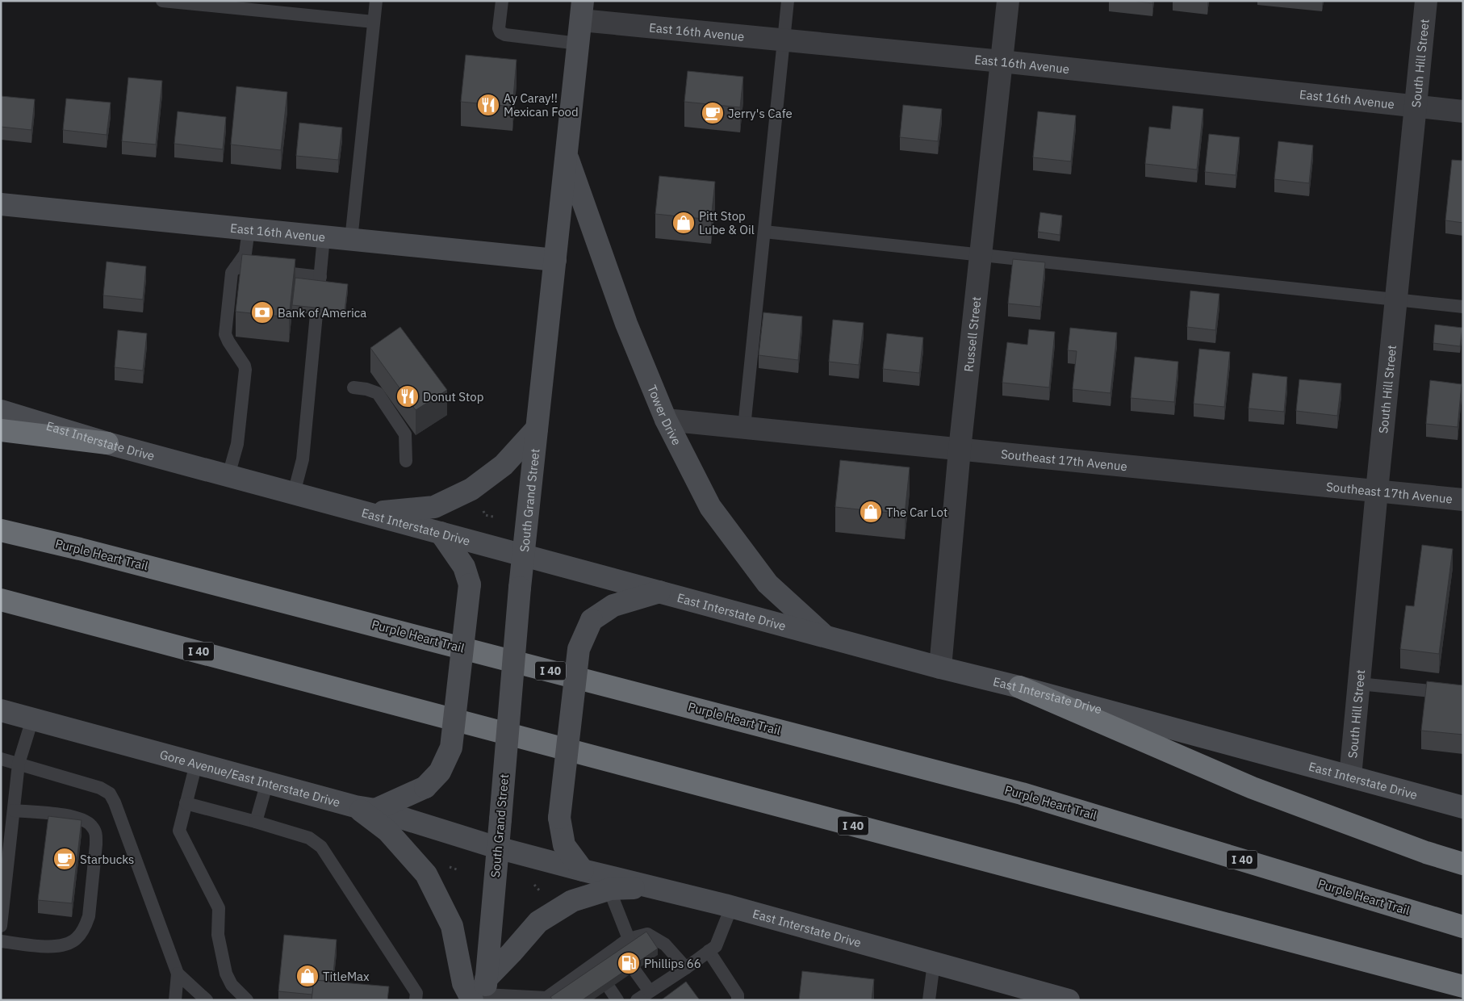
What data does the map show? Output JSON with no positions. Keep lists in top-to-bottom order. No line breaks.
{"streets":{"highway":["Purple Heart Trail","I 40"],"main road":["East 16th Avenue","Tower Drive","East Interstate Drive","South Grand Street","Gore Avenue/East Interstate Drive"],"street":["South Hill Street","Russell Street","Southeast 17th Avenue"]},"crossings":[["East 16th Avenue","South Hill Street"],["East 16th Avenue","Russell Street"],["East 16th Avenue","South Grand Street"],["South Hill Street","East Interstate Drive"],["South Hill Street","Southeast 17th Avenue"],["Russell Street","East Interstate Drive"],["Russell Street","Southeast 17th Avenue"],["Tower Drive","East Interstate Drive"],["Tower Drive","Southeast 17th Avenue"],["Tower Drive","South Grand Street"],["East Interstate Drive","South Grand Street"],["East Interstate Drive","Gore Avenue/East Interstate Drive"],["South Grand Street","Gore Avenue/East Interstate Drive"]],"places":{"restaurant":["Ay Caray!! Mexican Food","Donut Stop"],"cafe":["Jerry's Cafe","Starbucks"],"shop":["Pitt Stop Lube & Oil","The Car Lot","TitleMax"],"bank":["Bank of America"],"fuel station":["Phillips 66"]}}
